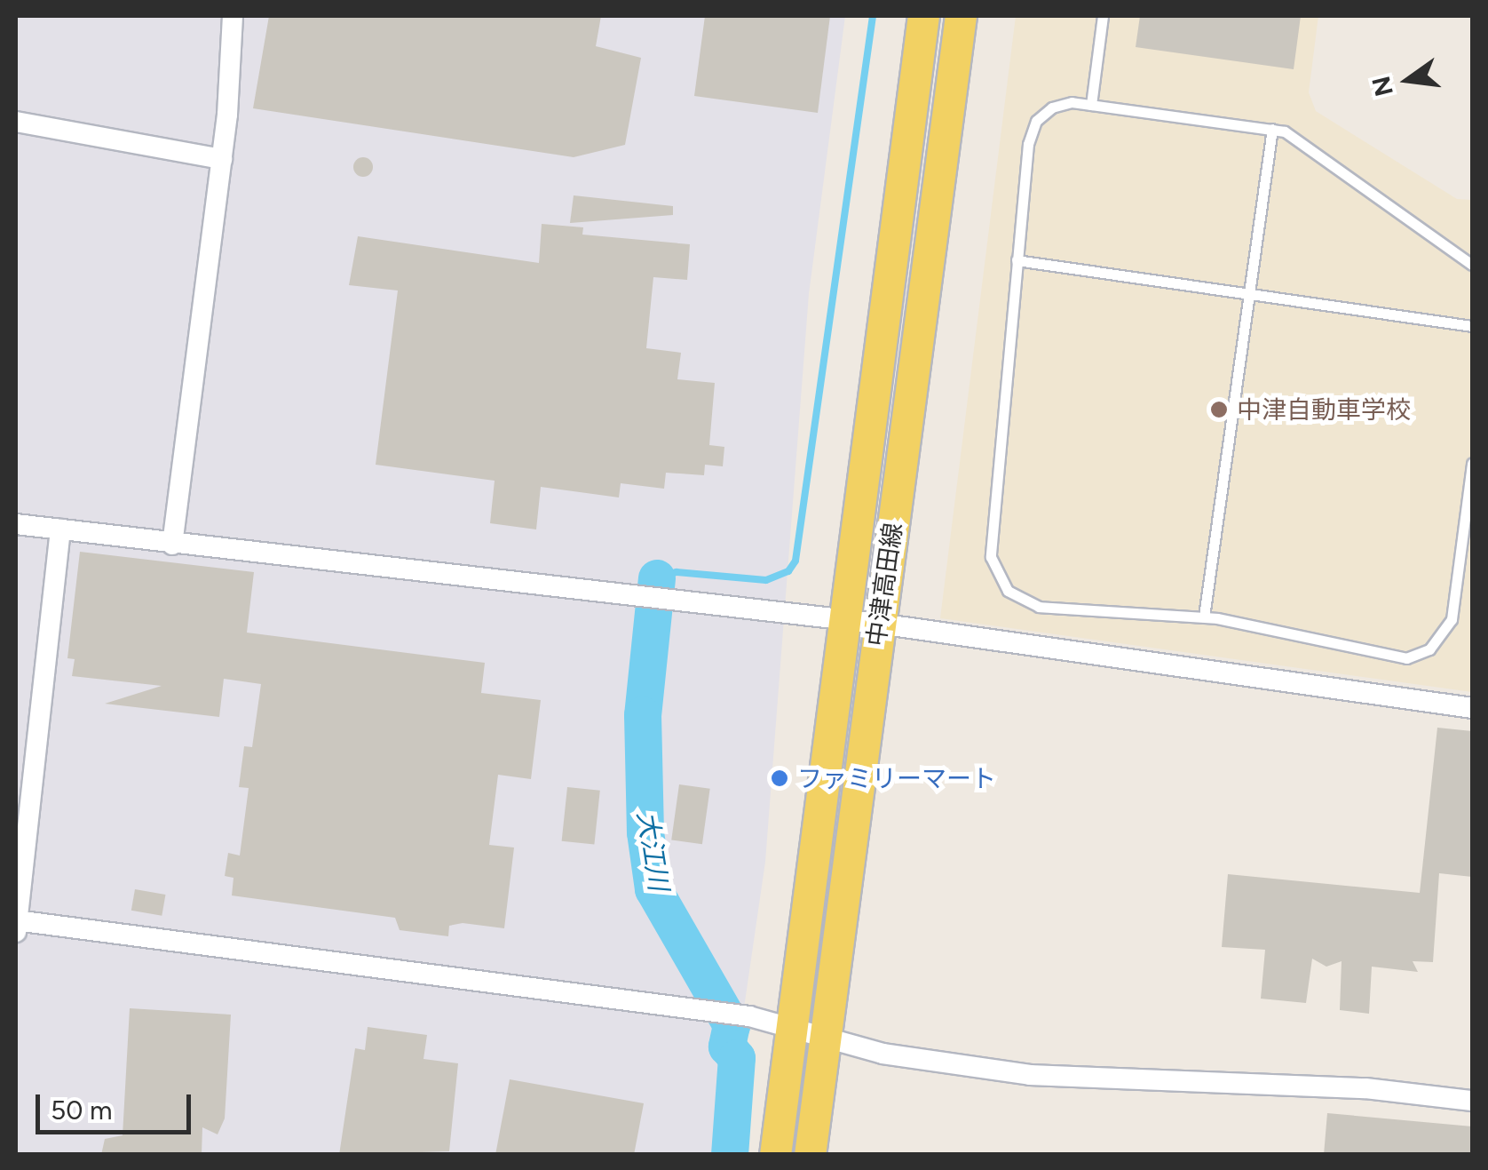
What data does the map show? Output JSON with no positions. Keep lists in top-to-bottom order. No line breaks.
{"streets":{"main road":["中津高田線"]},"water":["大江川"],"places":["中津自動車学校","ファミリーマート"],"scale_bar":"50 m","north":"left"}
